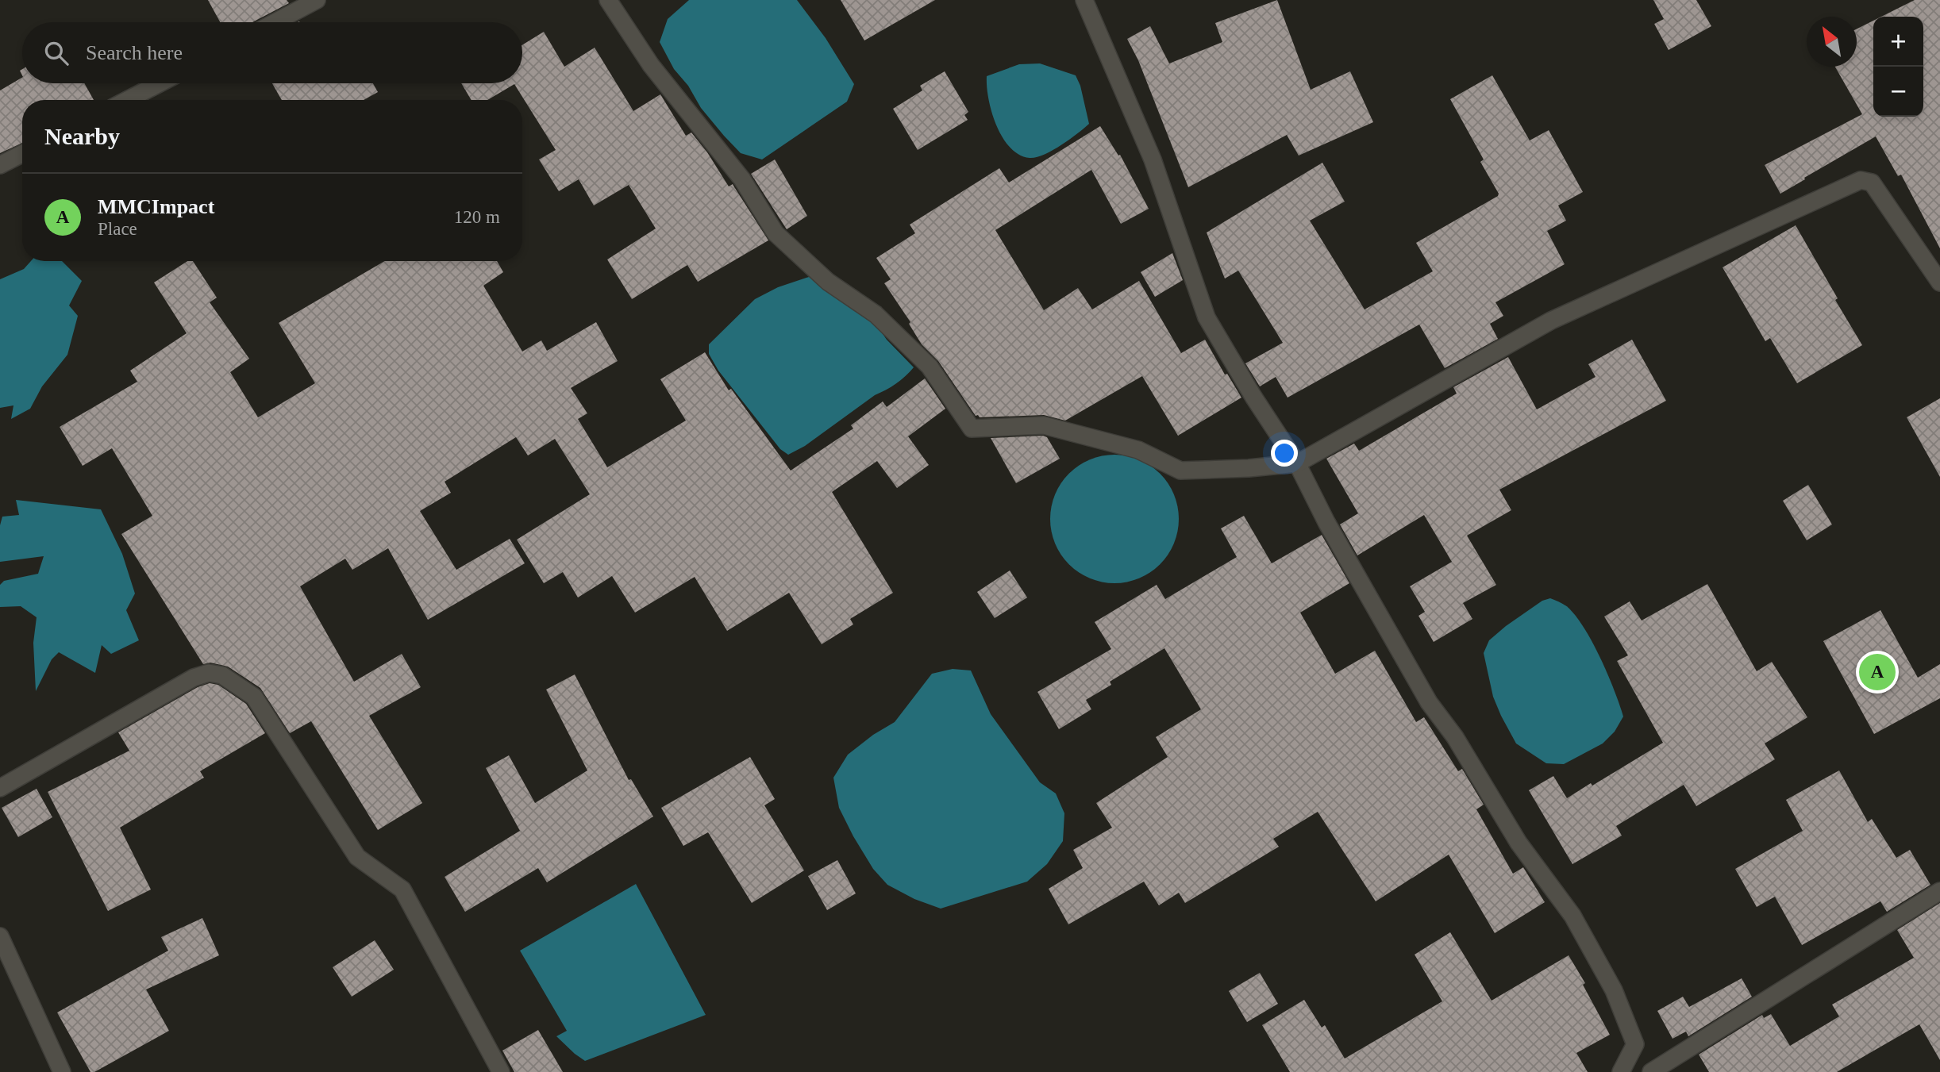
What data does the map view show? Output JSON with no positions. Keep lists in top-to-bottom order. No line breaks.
{"north":"top left","page":{"map_buttons":["+","−"],"search":"Search here","heading":"Nearby","list":[{"mark":"A","name":"MMCImpact","note":"Place","value":"120 m"}],"pins":"A"}}
